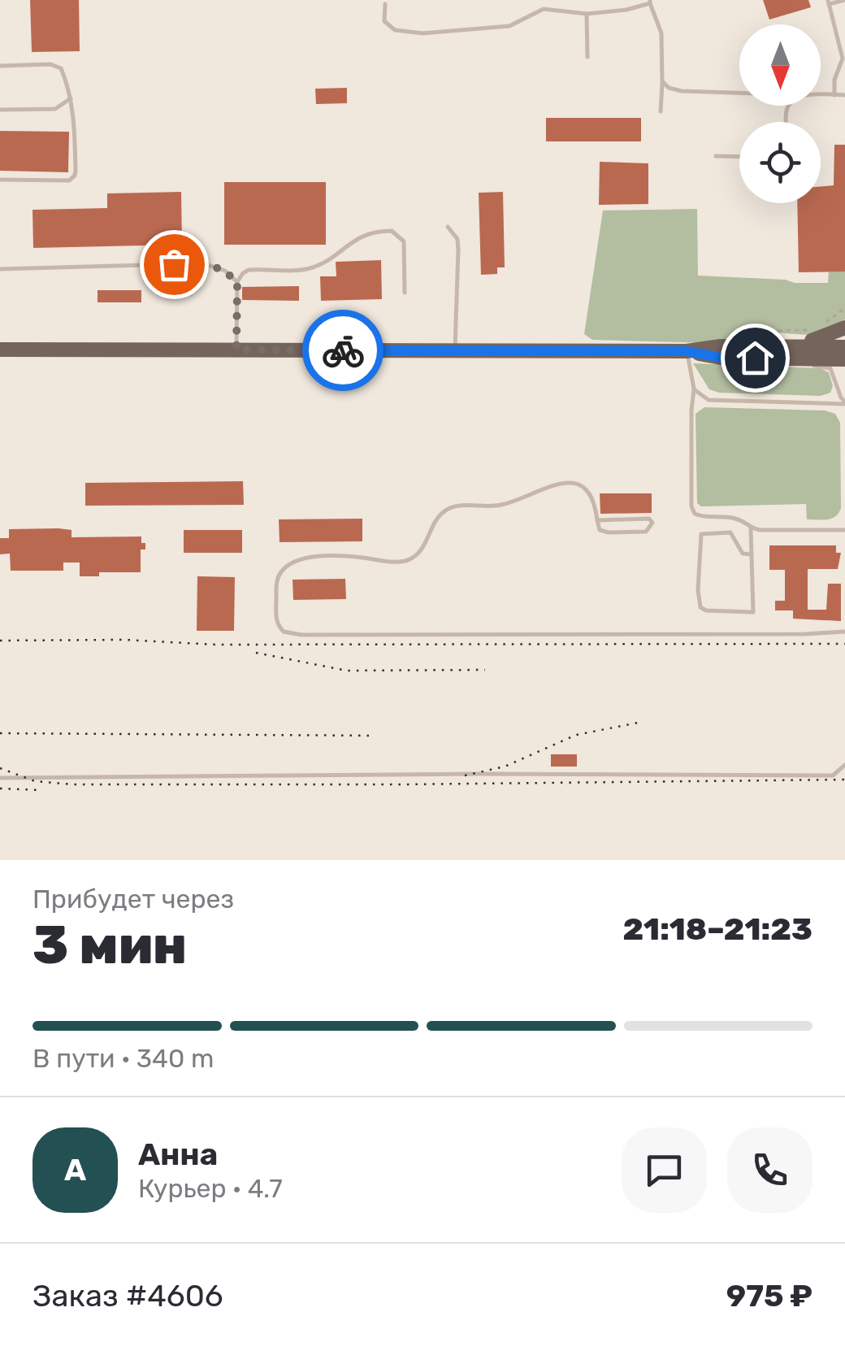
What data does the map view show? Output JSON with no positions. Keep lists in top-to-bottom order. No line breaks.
{"north":"bottom","page":{"heading":["3 мин","Прибудет через","21:18–21:23"],"panel":["Анна","Курьер · 4.7","Заказ #4606","975 ₽"],"bar":"В пути · 340 m","round":"А"}}
